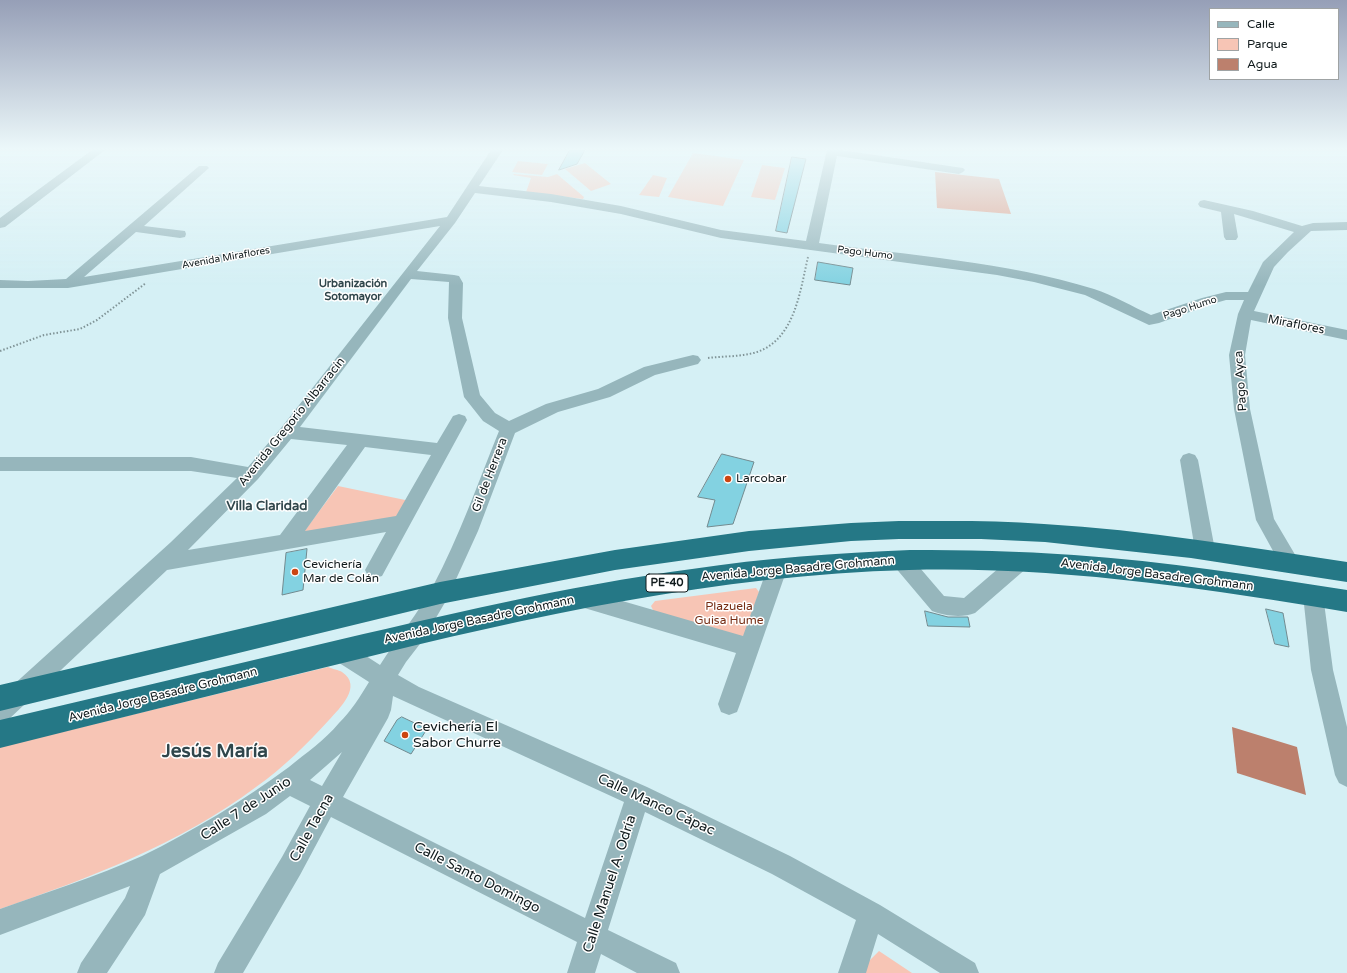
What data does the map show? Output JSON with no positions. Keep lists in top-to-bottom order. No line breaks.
{"streets":{"highway":["Avenida Jorge Basadre Grohmann","PE-40"],"street":["Pago Humo","Avenida Miraflores","Miraflores","Pago Ayca","Avenida Gregorio Albarracín","Gil de Herrera","Calle Manco Cápac","Calle 7 de Junio","Calle Tacna","Calle Santo Domingo","Calle Manuel A. Odría"]},"crossings":[["Pago Humo","Pago Ayca"],["Avenida Miraflores","Avenida Gregorio Albarracín"],["Miraflores","Pago Ayca"],["Gil de Herrera","Calle 7 de Junio"],["Avenida Jorge Basadre Grohmann","Calle Manco Cápac"],["Avenida Jorge Basadre Grohmann","Calle 7 de Junio"],["Calle Manco Cápac","Calle 7 de Junio"],["Calle Manco Cápac","Calle Tacna"],["Calle Manco Cápac","Calle Manuel A. Odría"],["Calle 7 de Junio","Calle Tacna"],["Calle 7 de Junio","Calle Santo Domingo"],["Calle Tacna","Calle Santo Domingo"],["Calle Santo Domingo","Calle Manuel A. Odría"]],"districts":["Urbanización Sotomayor","Villa Claridad","Jesús María"],"parks":["Plazuela Guisa Hume"],"places":["Larcobar","Cevichería Mar de Colán","Cevichería El Sabor Churre"],"legend":["Calle","Parque","Agua"]}
